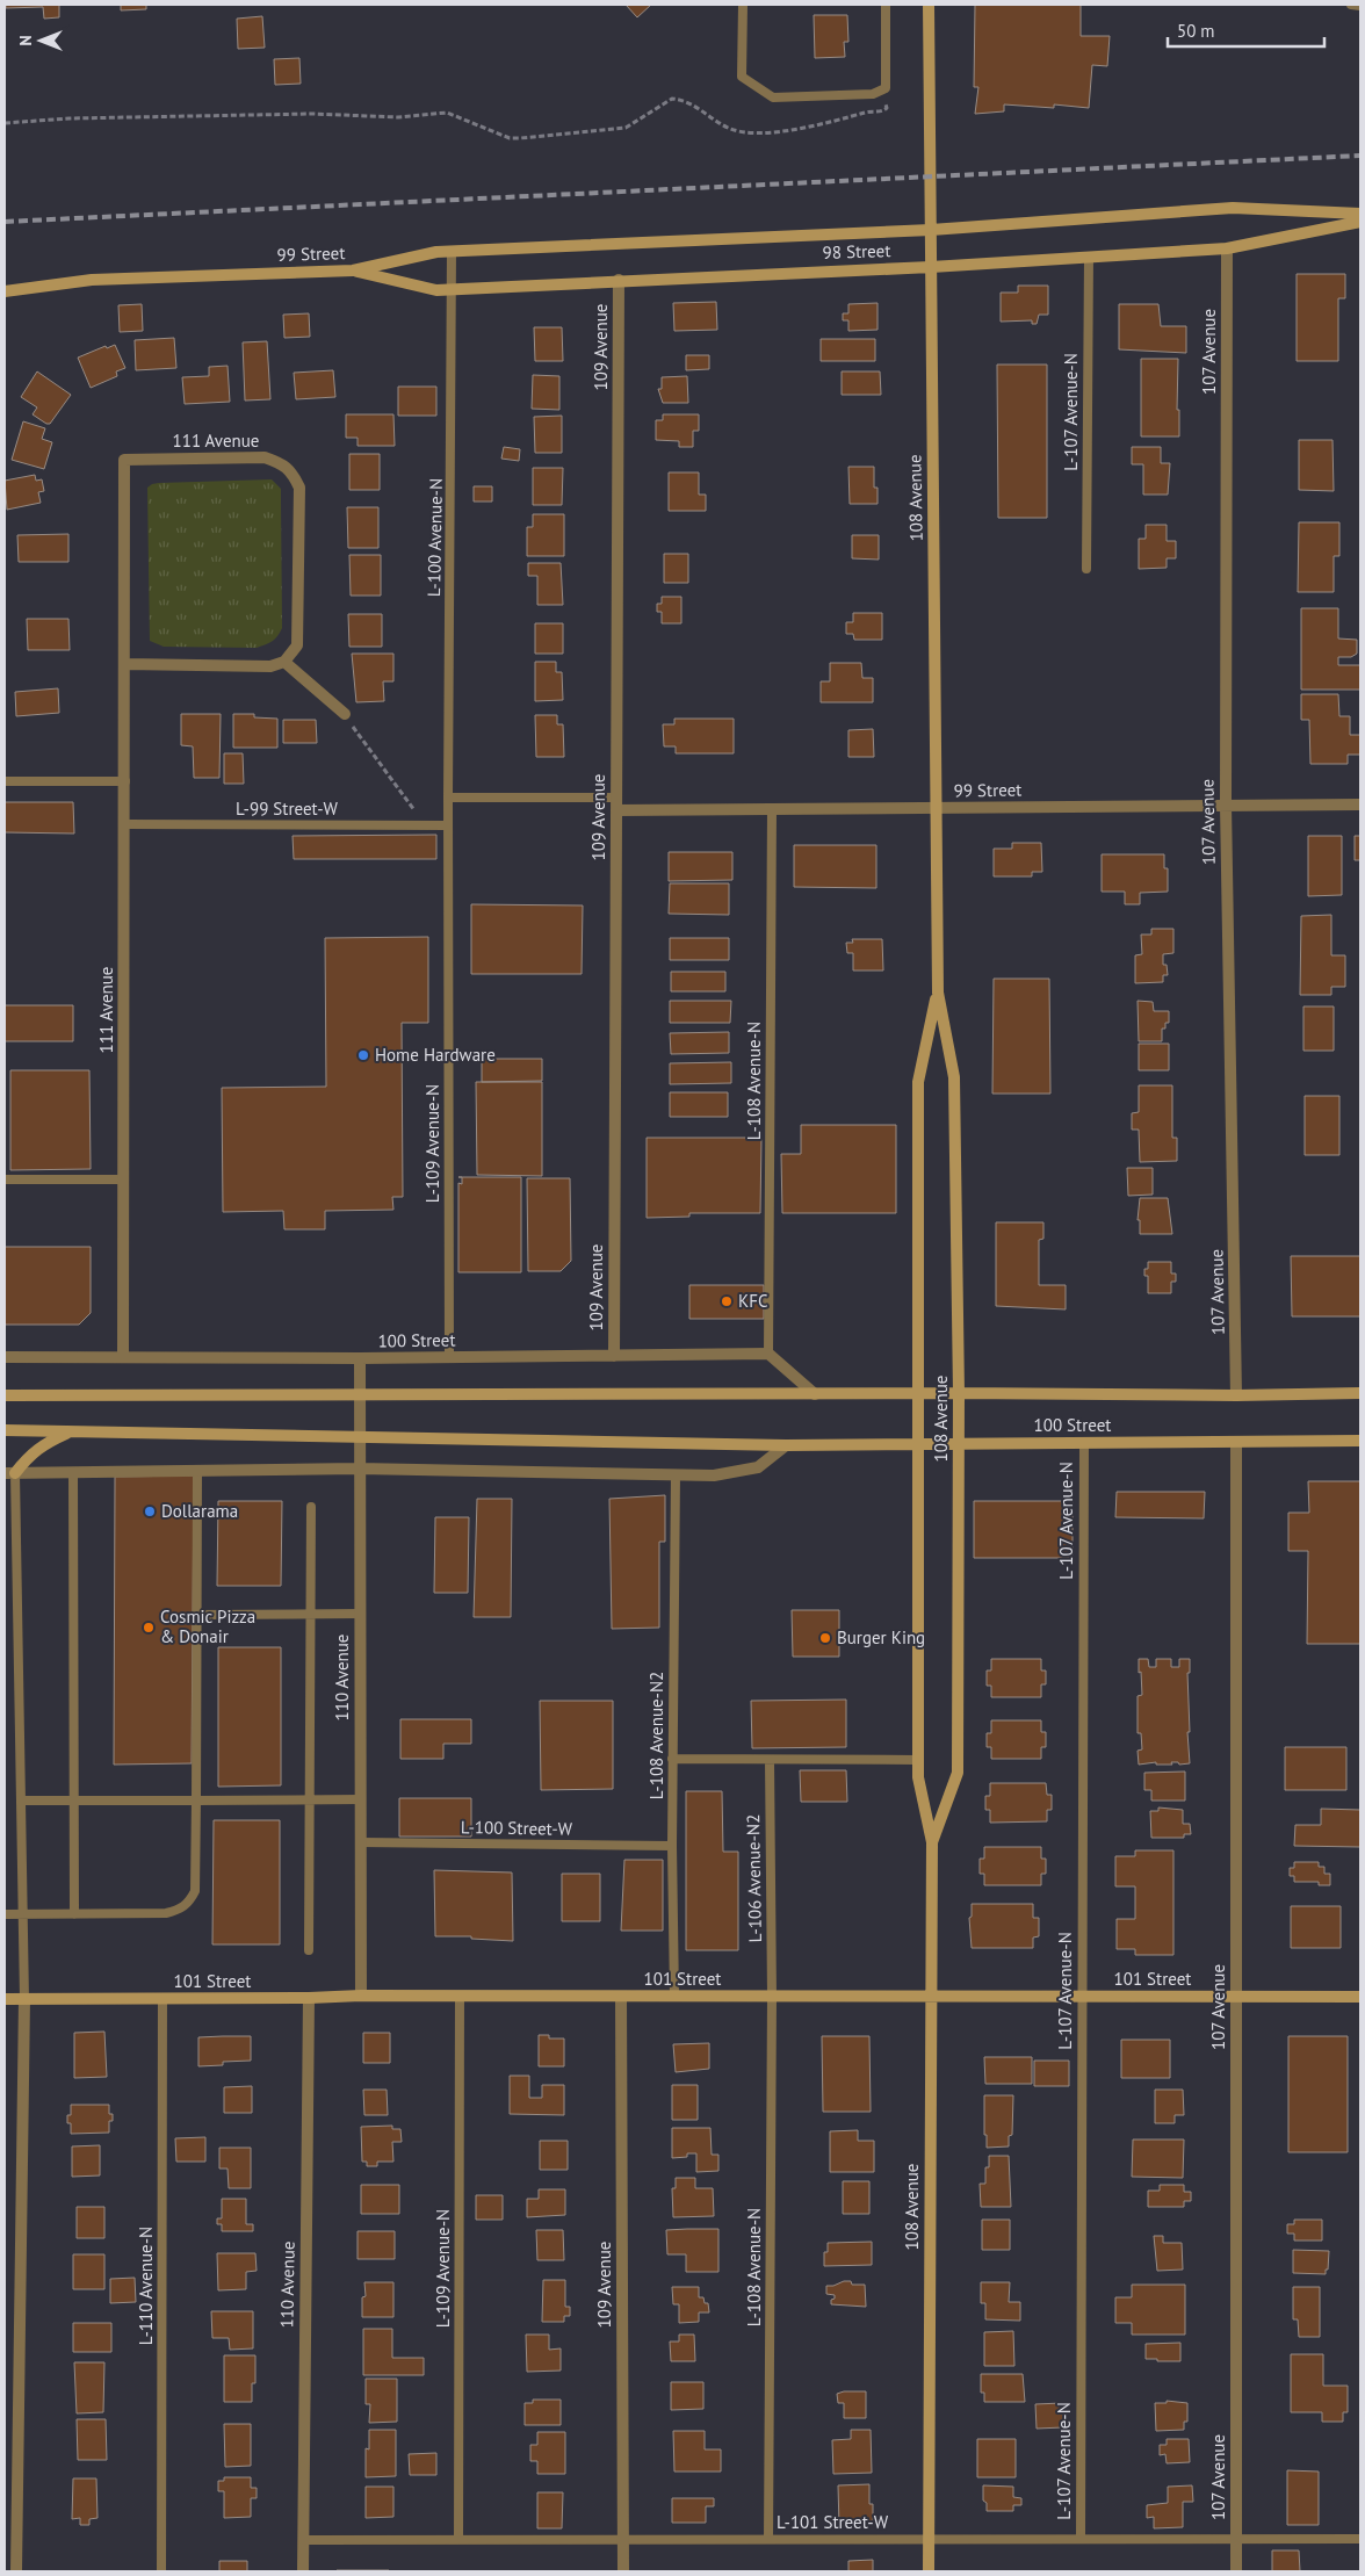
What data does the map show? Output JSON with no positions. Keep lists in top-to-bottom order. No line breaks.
{"streets":{"main road":["98 Street","99 Street","108 Avenue","100 Street","101 Street"],"street":["109 Avenue","107 Avenue","111 Avenue","110 Avenue"],"lane":["L-107 Avenue-N","L-100 Avenue-N","L-99 Street-W","L-108 Avenue-N","L-109 Avenue-N","L-108 Avenue-N2","L-100 Street-W","L-106 Avenue-N2","L-110 Avenue-N","L-101 Street-W"]},"crossings":[["98 Street","99 Street"],["98 Street","109 Avenue"],["98 Street","107 Avenue"],["98 Street","L-107 Avenue-N"],["98 Street","108 Avenue"],["98 Street","L-100 Avenue-N"],["99 Street","109 Avenue"],["99 Street","107 Avenue"],["99 Street","108 Avenue"],["99 Street","L-100 Avenue-N"],["99 Street","L-108 Avenue-N"],["109 Avenue","100 Street"],["109 Avenue","101 Street"],["109 Avenue","L-101 Street-W"],["107 Avenue","100 Street"],["107 Avenue","101 Street"],["107 Avenue","L-101 Street-W"],["L-107 Avenue-N","100 Street"],["L-107 Avenue-N","101 Street"],["L-107 Avenue-N","L-101 Street-W"],["111 Avenue","L-99 Street-W"],["111 Avenue","100 Street"],["108 Avenue","100 Street"],["108 Avenue","101 Street"],["108 Avenue","L-101 Street-W"],["L-100 Avenue-N","L-99 Street-W"],["L-100 Avenue-N","L-109 Avenue-N"],["L-99 Street-W","L-109 Avenue-N"],["L-108 Avenue-N","100 Street"],["L-108 Avenue-N","L-106 Avenue-N2"],["L-108 Avenue-N","101 Street"],["L-108 Avenue-N","L-101 Street-W"],["L-109 Avenue-N","100 Street"],["L-109 Avenue-N","101 Street"],["L-109 Avenue-N","L-101 Street-W"],["100 Street","110 Avenue"],["110 Avenue","L-100 Street-W"],["110 Avenue","101 Street"],["110 Avenue","L-101 Street-W"],["L-108 Avenue-N2","L-100 Street-W"],["L-108 Avenue-N2","101 Street"],["L-106 Avenue-N2","101 Street"],["101 Street","L-110 Avenue-N"]],"places":["Home Hardware","KFC","Dollarama","Cosmic Pizza & Donair","Burger King"],"scale_bar":"50 m","north":"left"}
